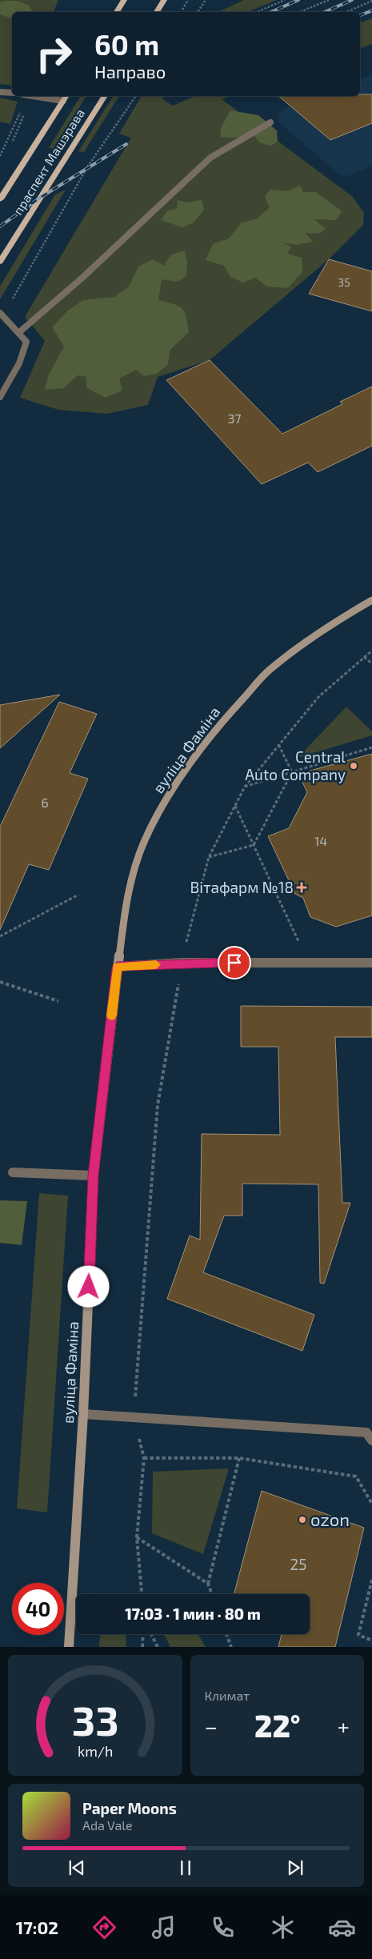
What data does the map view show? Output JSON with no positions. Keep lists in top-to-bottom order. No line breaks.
{"streets":{"main road":["праспект Машэрава"],"street":["вуліца Фаміна"]},"places":{"other":["Central Auto Company","ozon"],"health":["Вітафарм №18"]},"house_numbers":["35","37","6","14","25"],"page":{"turn":["60 m","Направо"],"limit":"40","trip":"17:03 · 1 мин · 80 m","tile":"Климат","heat":["−","22°","+"],"song":["Paper Moons","Ada Vale"],"tabs":"17:02","gauge":["33","km/h"]}}
